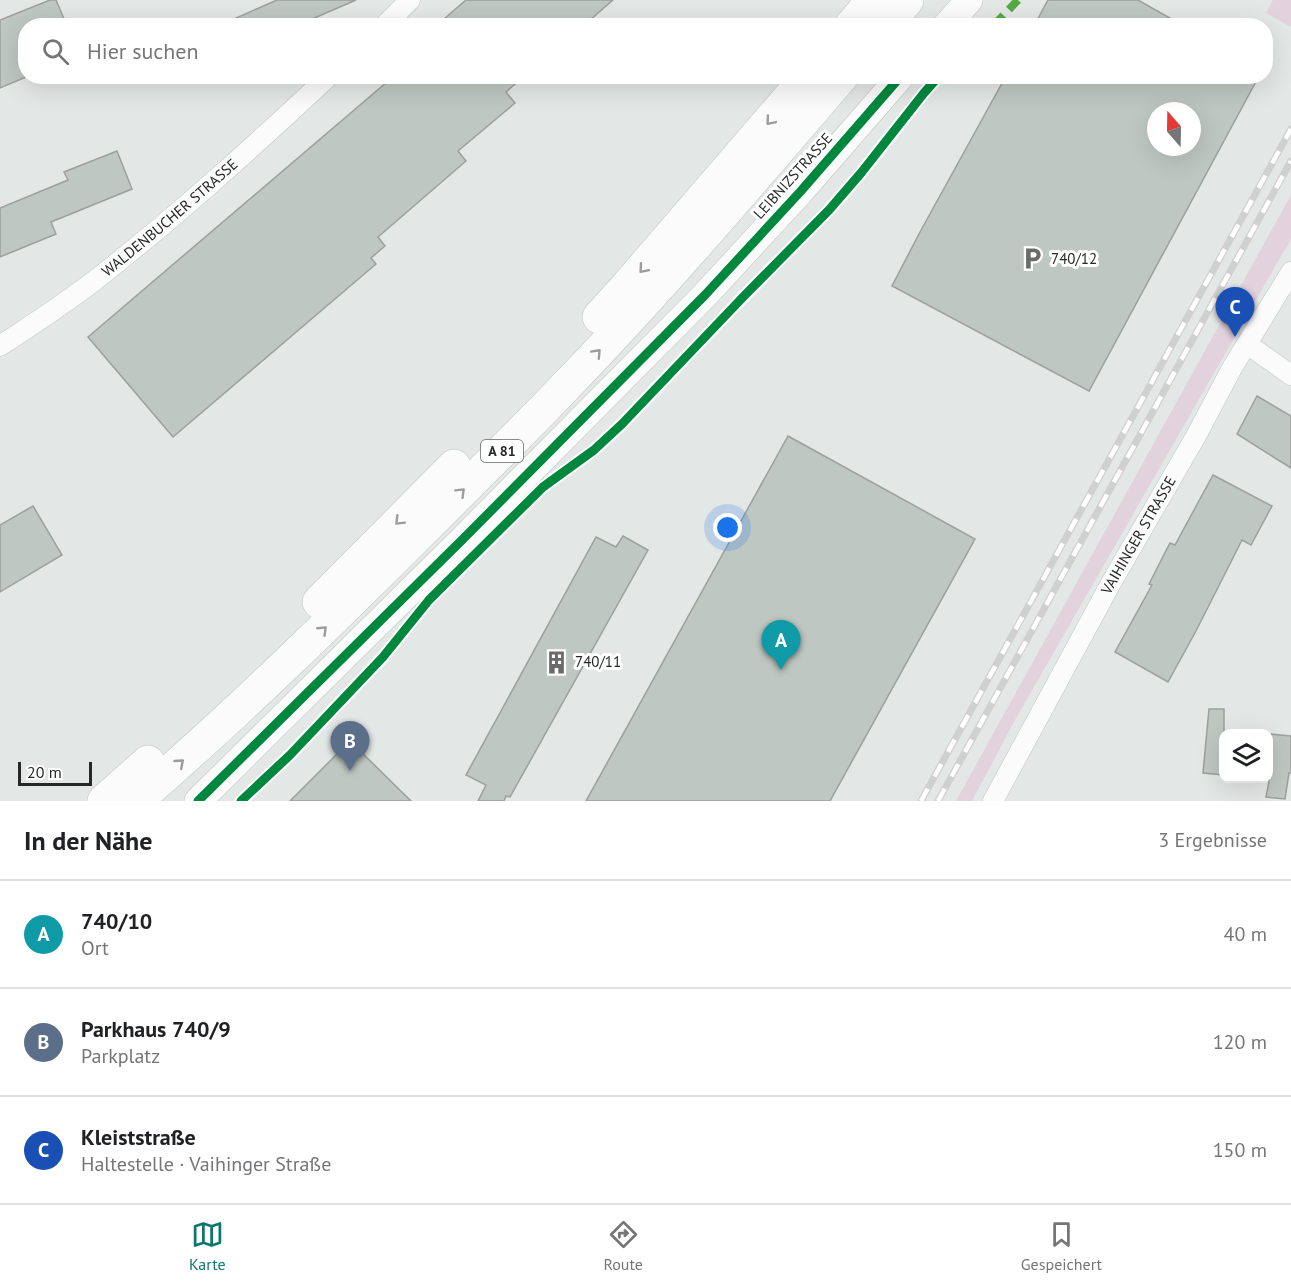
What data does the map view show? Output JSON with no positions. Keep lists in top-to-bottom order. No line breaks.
{"streets":{"highway":["A 81"],"street":["LEIBNIZSTRASSE","WALDENBUCHER STRASSE","VAIHINGER STRASSE"]},"places":{"parking":["740/12"],"building":["740/11"]},"scale_bar":"20 m","north":"top","page":{"search":"Hier suchen","pins":["C","A","B"],"scale":"20 m","heading":["In der Nähe","3 Ergebnisse"],"list":[{"mark":"A","name":"740/10","note":"Ort","value":"40 m"},{"mark":"B","name":"Parkhaus 740/9","note":"Parkplatz","value":"120 m"},{"mark":"C","name":"Kleiststraße","note":"Haltestelle · Vaihinger Straße","value":"150 m"}],"nav":["Karte","Route","Gespeichert"]}}
